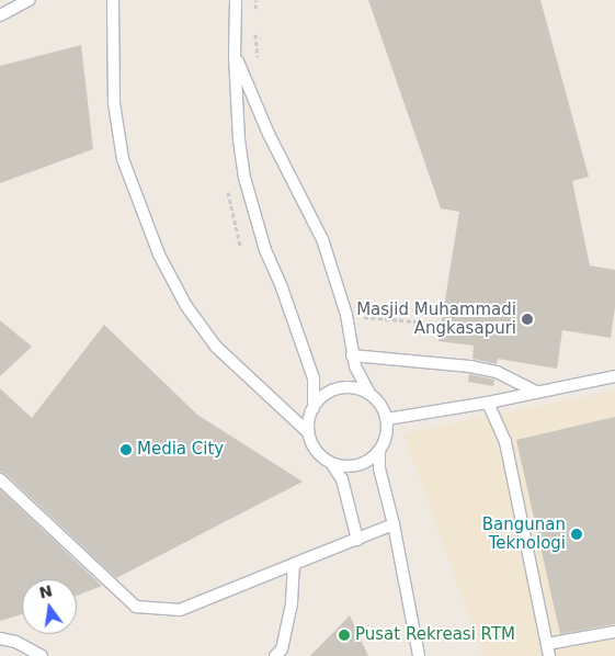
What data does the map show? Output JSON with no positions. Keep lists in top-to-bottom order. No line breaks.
{"places":["Masjid Muhammadi Angkasapuri","Media City","Bangunan Teknologi","Pusat Rekreasi RTM"],"north":"top"}
